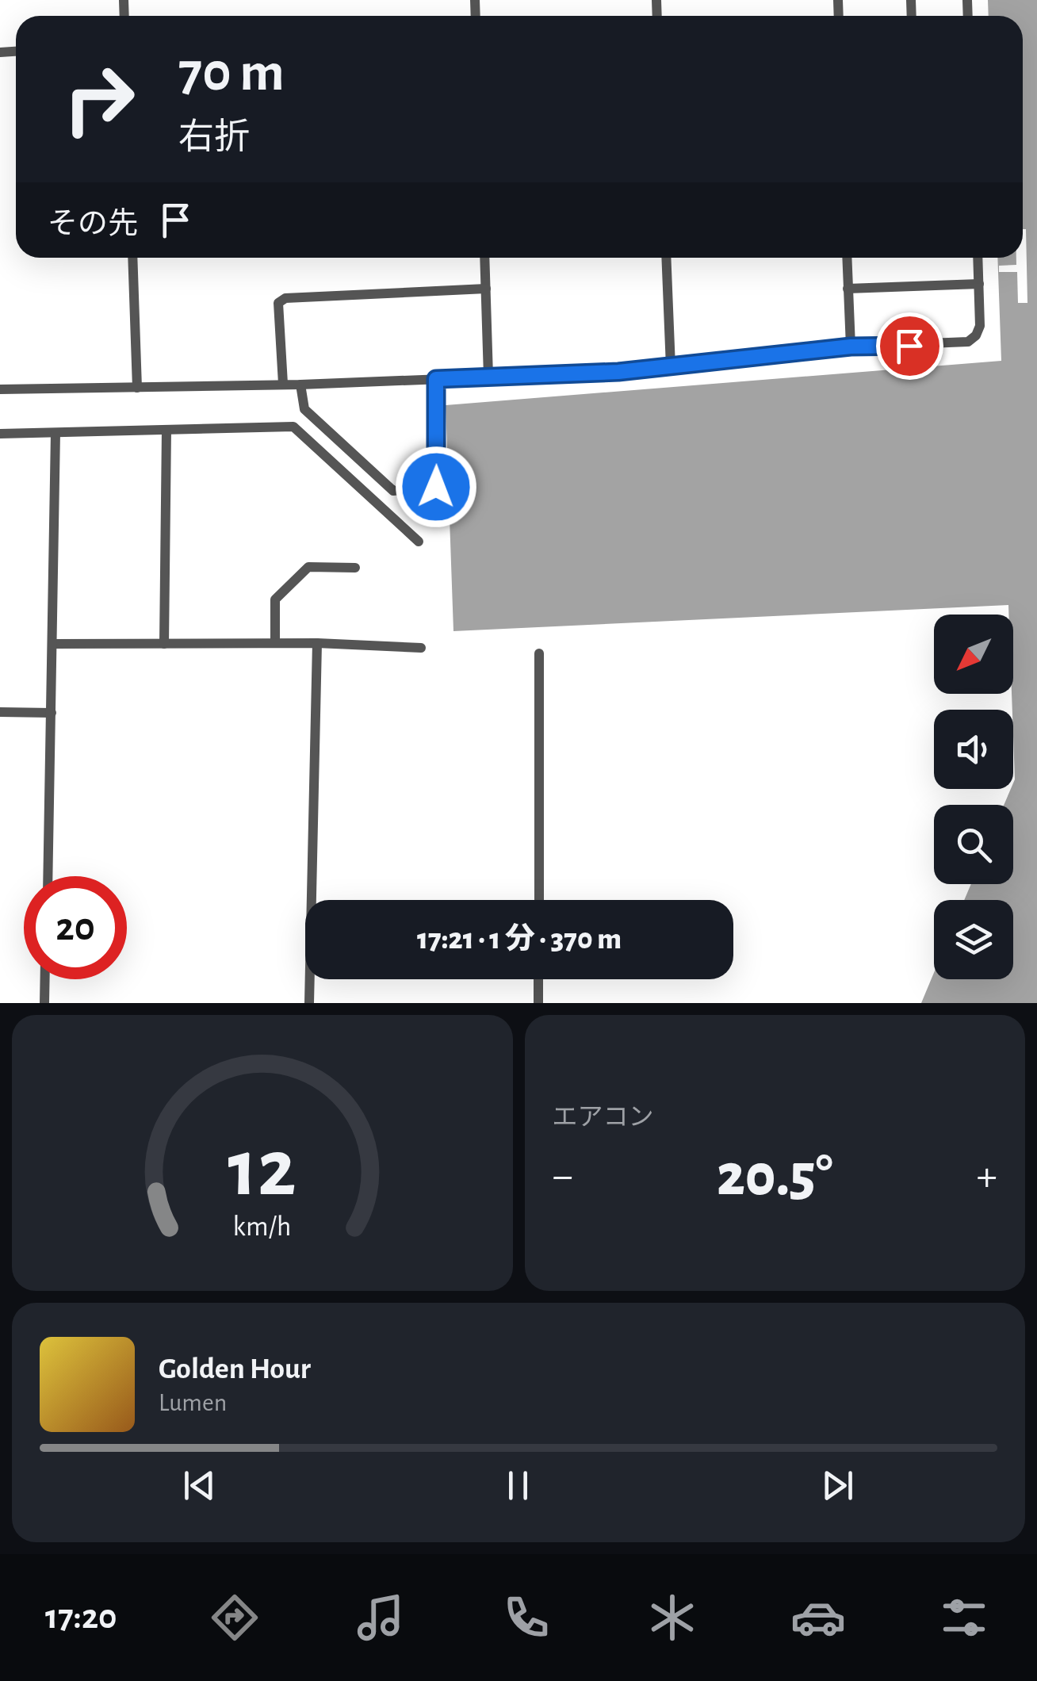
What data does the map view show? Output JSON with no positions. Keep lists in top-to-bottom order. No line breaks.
{"north":"bottom left","page":{"turn":["70 m","右折"],"then":"その先","limit":"20","trip":"17:21 · 1 分 · 370 m","tile":"エアコン","heat":["−","20.5°","+"],"song":["Golden Hour","Lumen"],"tabs":"17:20","gauge":["12","km/h"]}}
